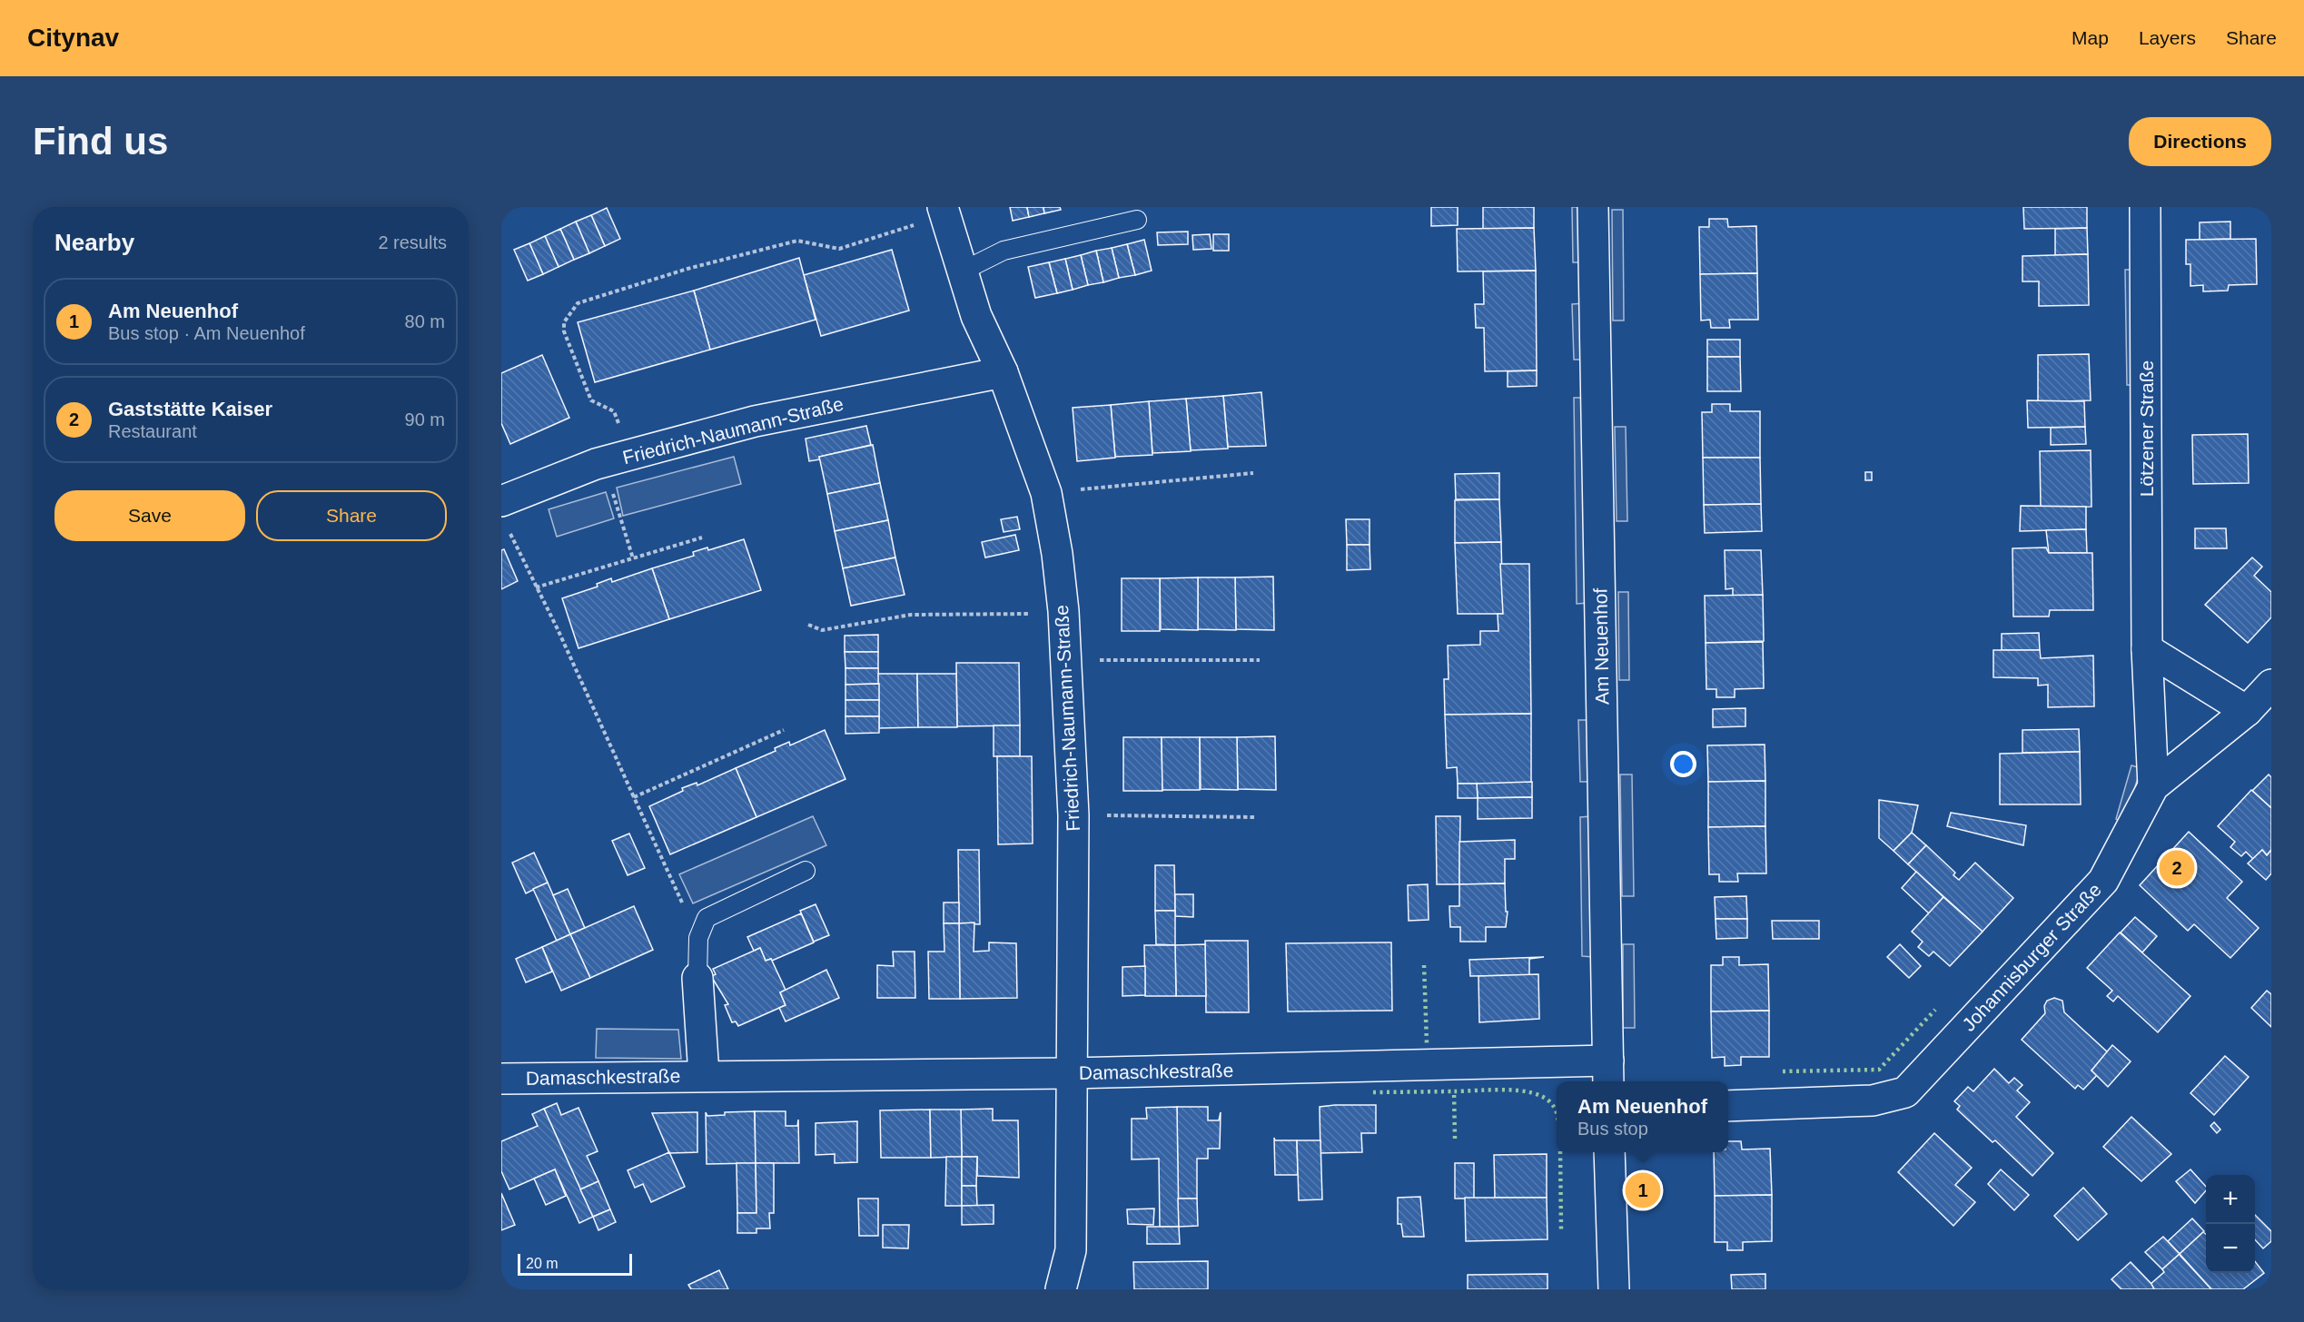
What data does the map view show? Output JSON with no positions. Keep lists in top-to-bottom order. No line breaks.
{"streets":{"street":["Lötzener Straße","Friedrich-Naumann-Straße","Am Neuenhof","Johannisburger Straße","Damaschkestraße"]},"crossings":[["Lötzener Straße","Johannisburger Straße"],["Friedrich-Naumann-Straße","Damaschkestraße"],["Am Neuenhof","Damaschkestraße"]],"scale_bar":"20 m","page":{"header":"Citynav","nav":["Map","Layers","Share"],"buttons":["Directions",["Save","Share"]],"title":"Find us","heading":["Nearby","2 results"],"list":[{"mark":"1","name":"Am Neuenhof","note":"Bus stop · Am Neuenhof","value":"80 m"},{"mark":"2","name":"Gaststätte Kaiser","note":"Restaurant","value":"90 m"}],"pins":["2","1"],"popup":["Am Neuenhof","Bus stop"],"map_buttons":["+","−"],"scale":"20 m"}}
